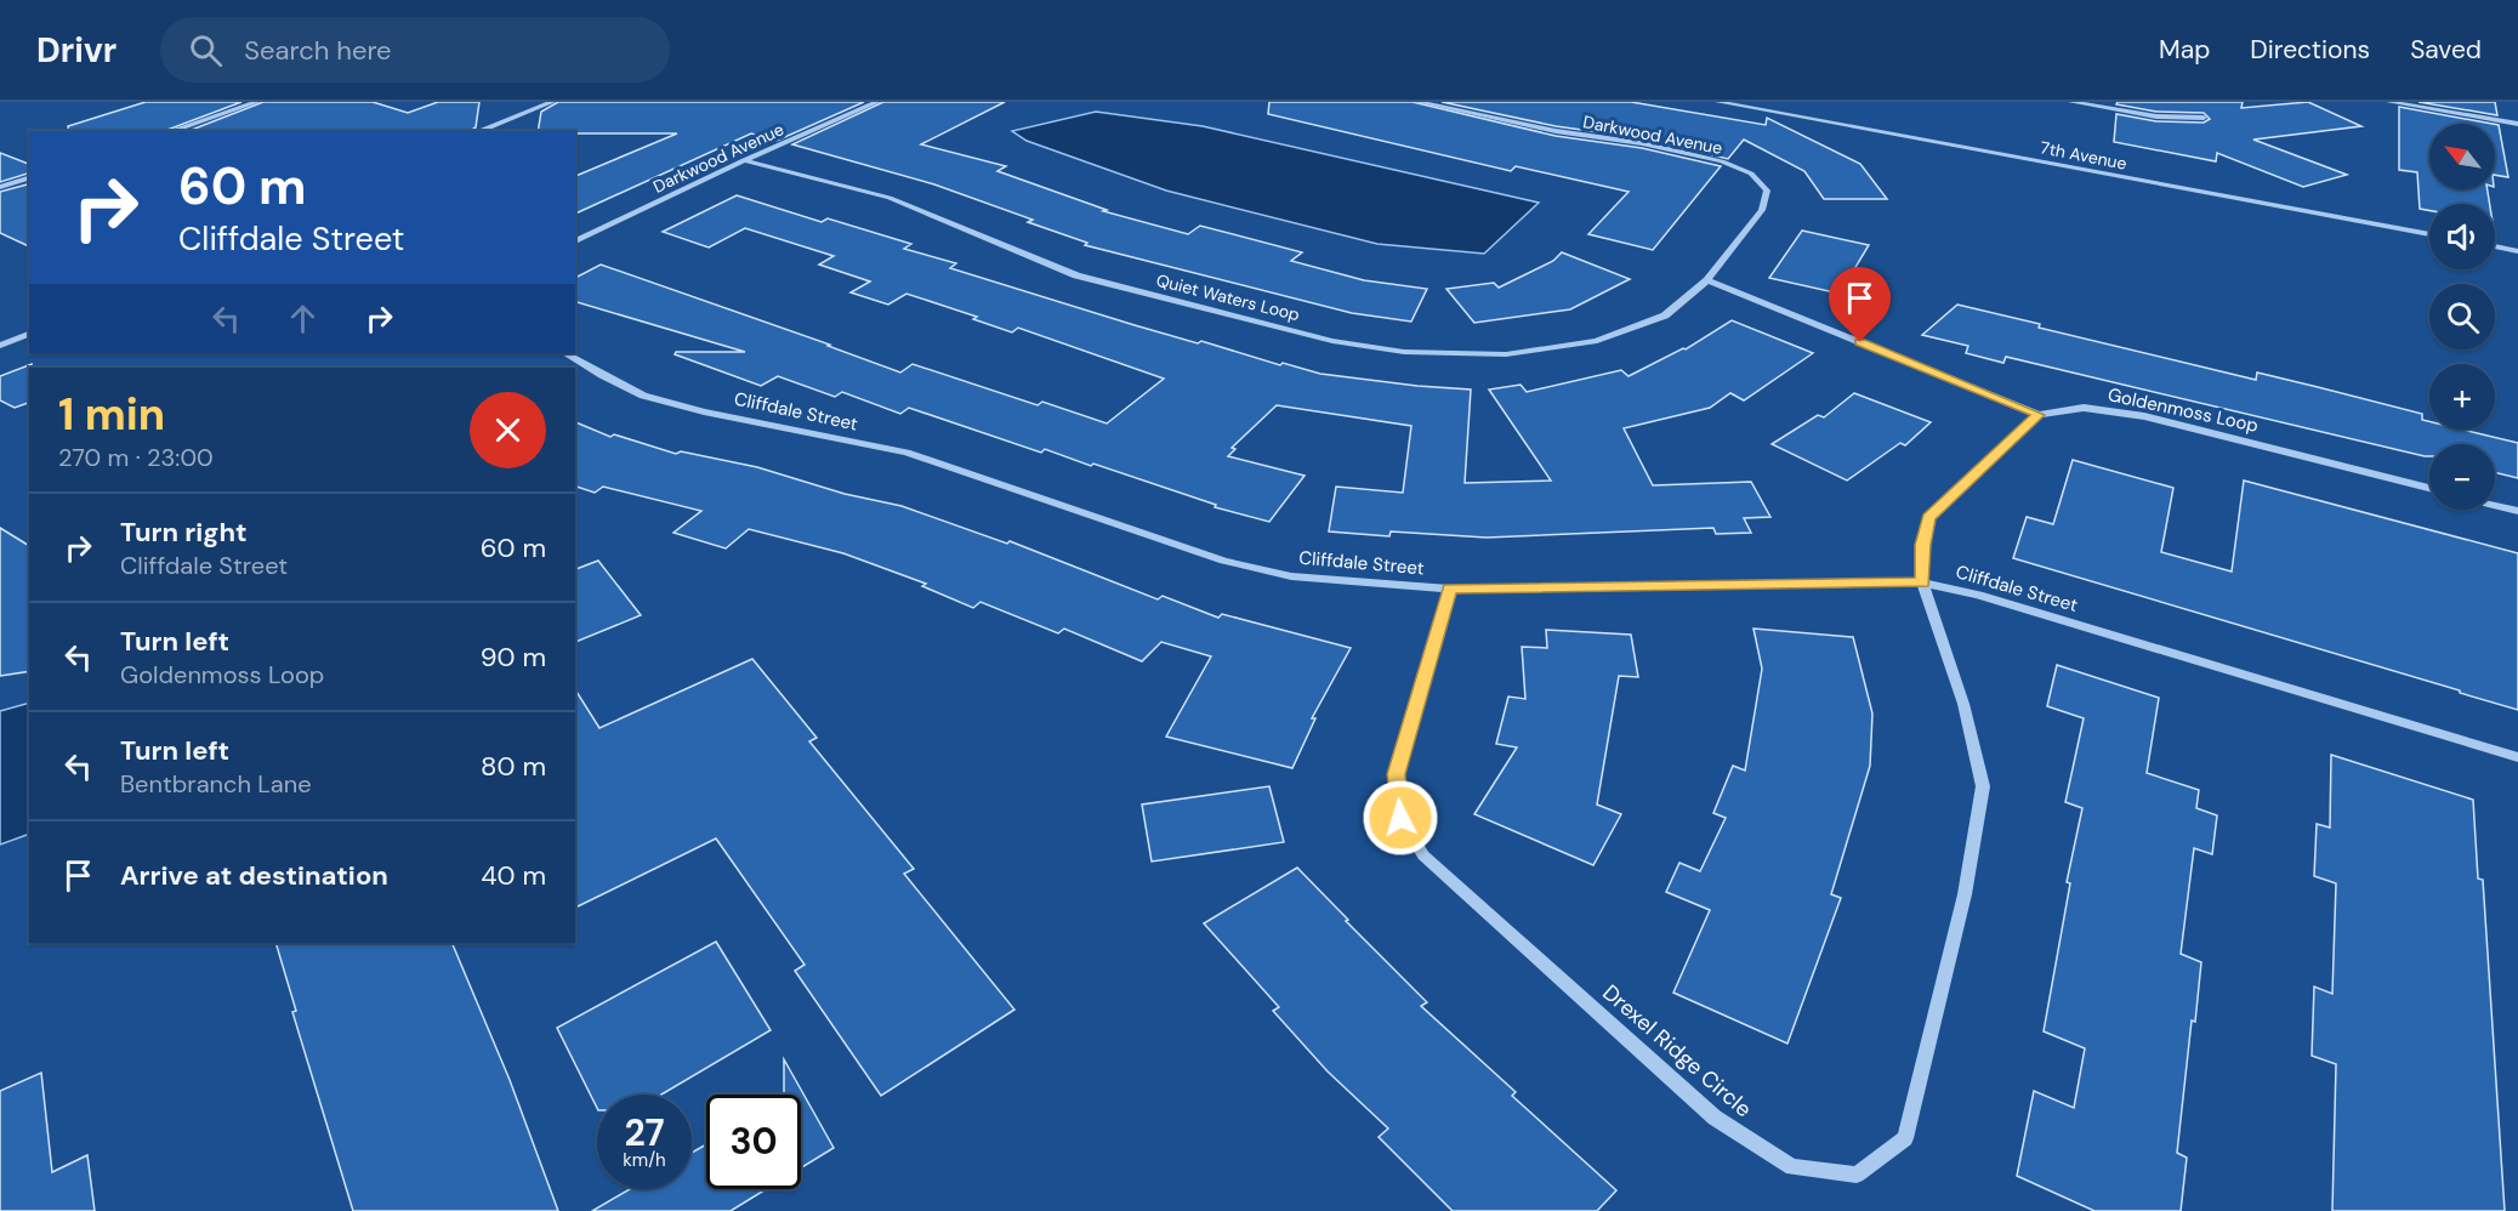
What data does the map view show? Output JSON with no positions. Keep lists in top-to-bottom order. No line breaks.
{"streets":{"street":["Darkwood Avenue","7th Avenue","Quiet Waters Loop","Goldenmoss Loop","Cliffdale Street","Drexel Ridge Circle"]},"crossings":[["Darkwood Avenue","Quiet Waters Loop"],["Cliffdale Street","Drexel Ridge Circle"]],"north":"top left","page":{"header":"Drivr","search":"Search here","nav":["Map","Directions","Saved"],"map_buttons":["+","−"],"turn":["60 m","Cliffdale Street"],"heading":["1 min","270 m · 23:00"],"list":[{"name":"Turn right","note":"Cliffdale Street","value":"60 m"},{"name":"Turn left","note":"Goldenmoss Loop","value":"90 m"},{"name":"Turn left","note":"Bentbranch Lane","value":"80 m"},{"name":"Arrive at destination","value":"40 m"}],"speed":"27 km/h","limit":"30"}}
